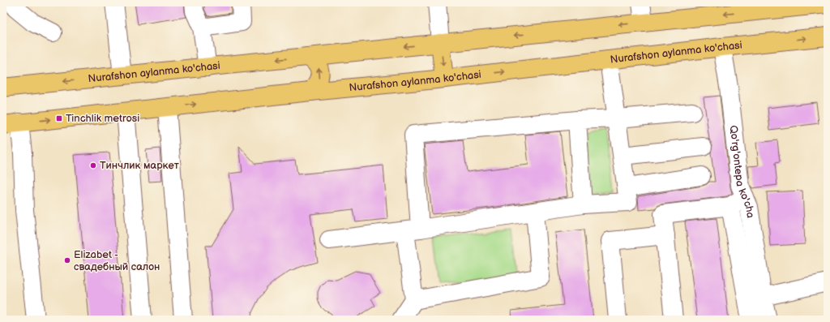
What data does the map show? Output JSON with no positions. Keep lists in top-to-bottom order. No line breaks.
{"streets":{"main road":["Nurafshon aylanma ko'chasi"],"street":["Qo'rg'ontepa ko'cha"]},"crossings":[["Nurafshon aylanma ko'chasi","Qo'rg'ontepa ko'cha"]],"places":{"transit":["Tinchlik metrosi"],"other":["Тинчлик маркет","Elizabet - свадебный салон"]}}
